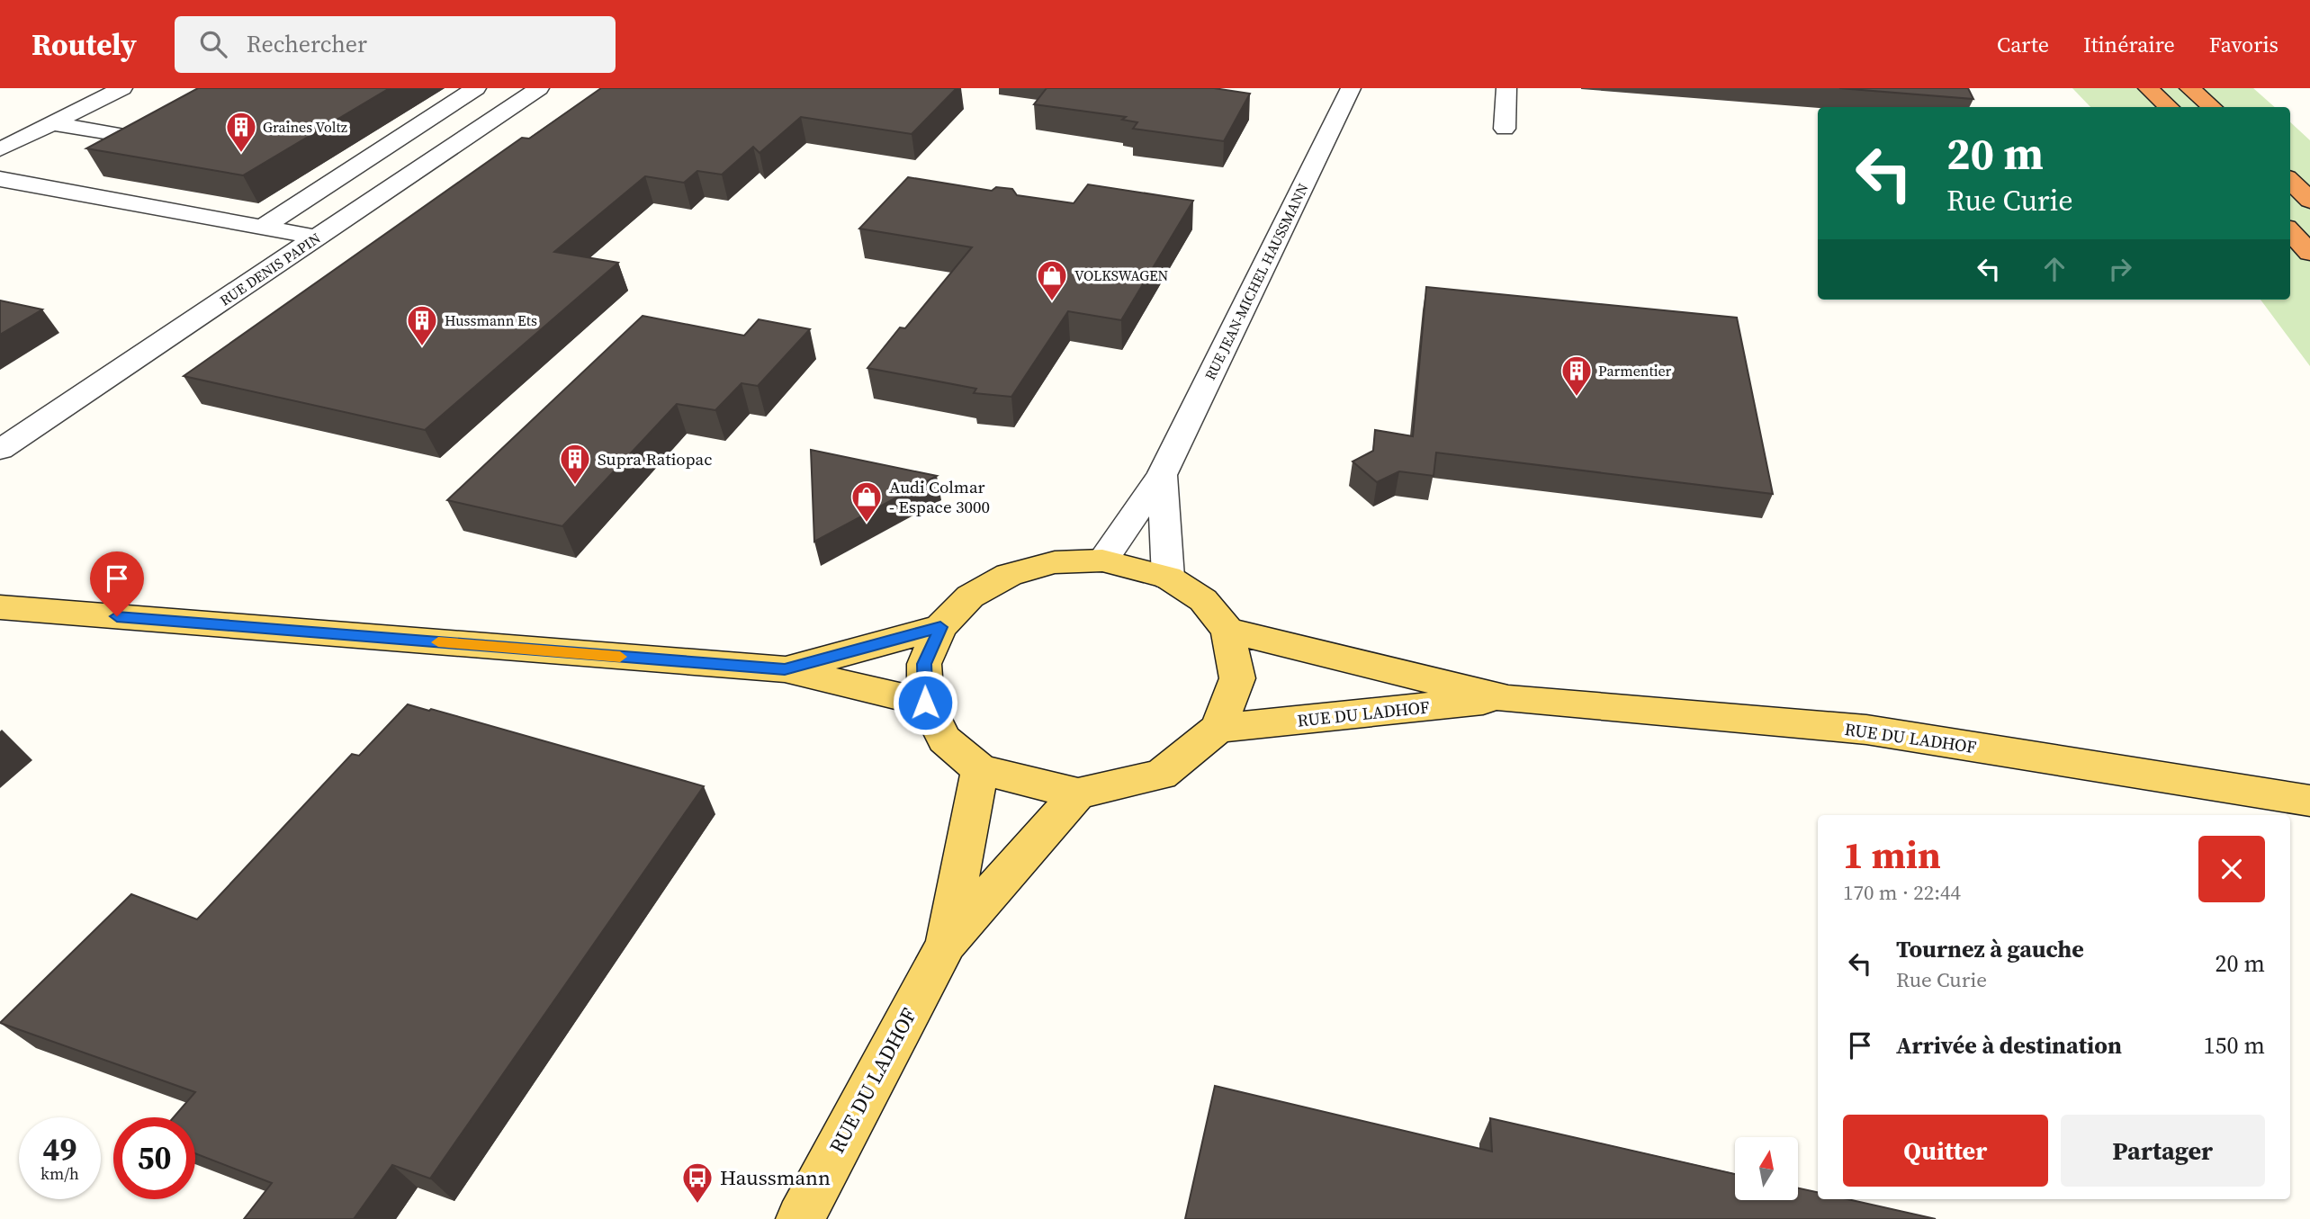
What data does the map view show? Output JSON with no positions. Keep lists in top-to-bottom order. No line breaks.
{"streets":{"main road":["RUE DU LADHOF"],"street":["RUE DENIS PAPIN","RUE JEAN-MICHEL HAUSSMANN"]},"places":{"building":["Graines Voltz","Hussmann Ets","Parmentier","Supra Ratiopac"],"shop":["VOLKSWAGEN","Audi Colmar - Espace 3000"],"bus stop":["Haussmann"]},"north":"top","page":{"header":"Routely","search":"Rechercher","nav":["Carte","Itinéraire","Favoris"],"turn":["20 m","Rue Curie"],"heading":["1 min","170 m · 22:44"],"list":[{"name":"Tournez à gauche","note":"Rue Curie","value":"20 m"},{"name":"Arrivée à destination","value":"150 m"}],"buttons":["Quitter","Partager"],"speed":"49 km/h","limit":"50"}}
